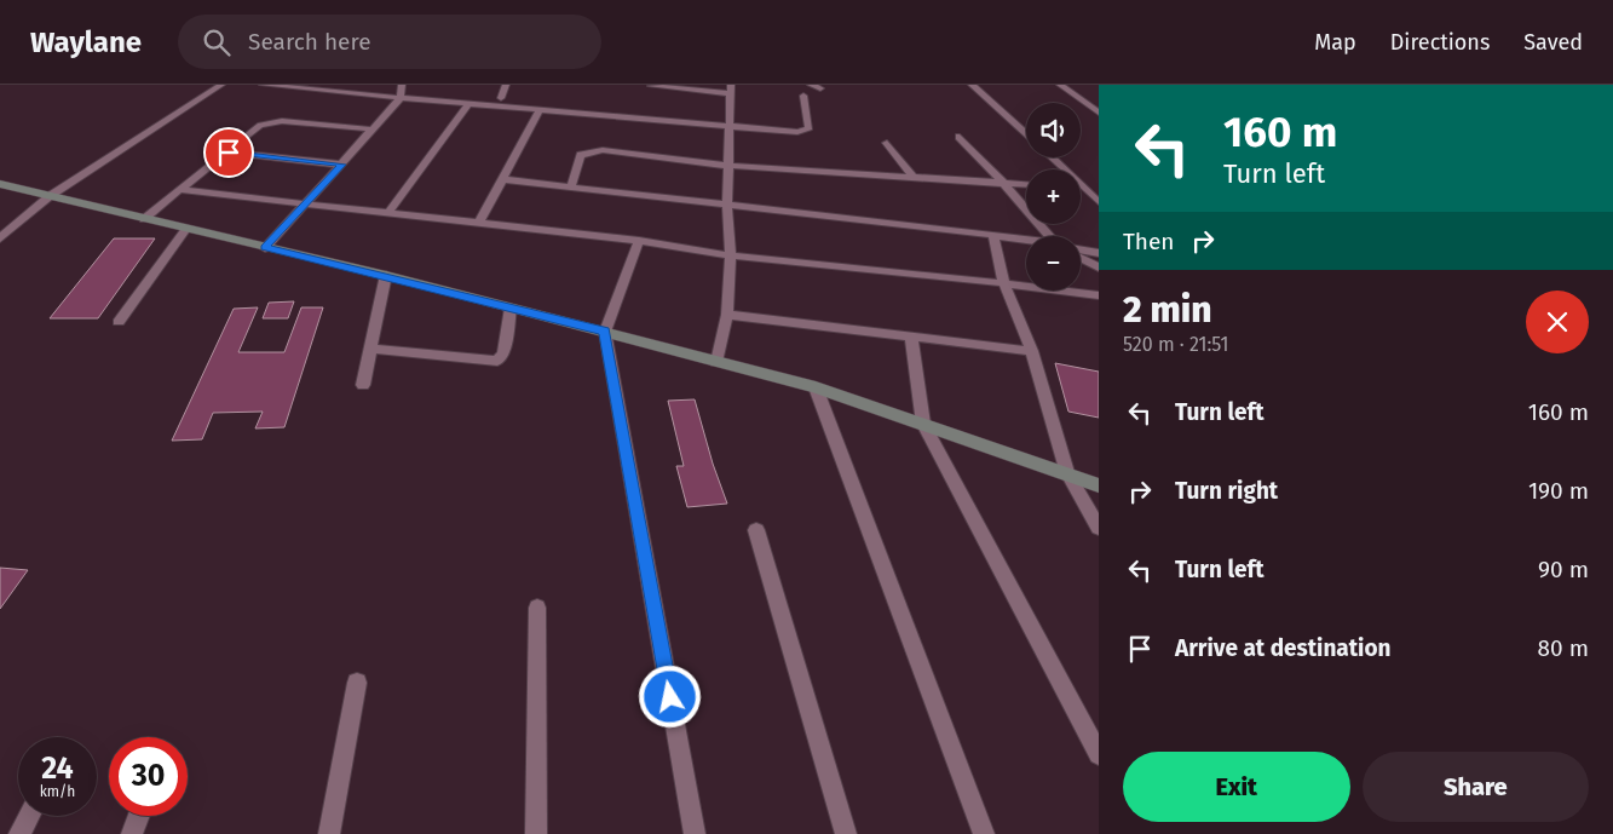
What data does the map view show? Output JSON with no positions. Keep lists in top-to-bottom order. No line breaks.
{"page":{"header":"Waylane","search":"Search here","nav":["Map","Directions","Saved"],"turn":["160 m","Turn left"],"map_buttons":["+","−"],"then":"Then","heading":["2 min","520 m · 21:51"],"list":[{"name":"Turn left","value":"160 m"},{"name":"Turn right","value":"190 m"},{"name":"Turn left","value":"90 m"},{"name":"Arrive at destination","value":"80 m"}],"speed":"24 km/h","limit":"30","buttons":["Exit","Share"]}}
